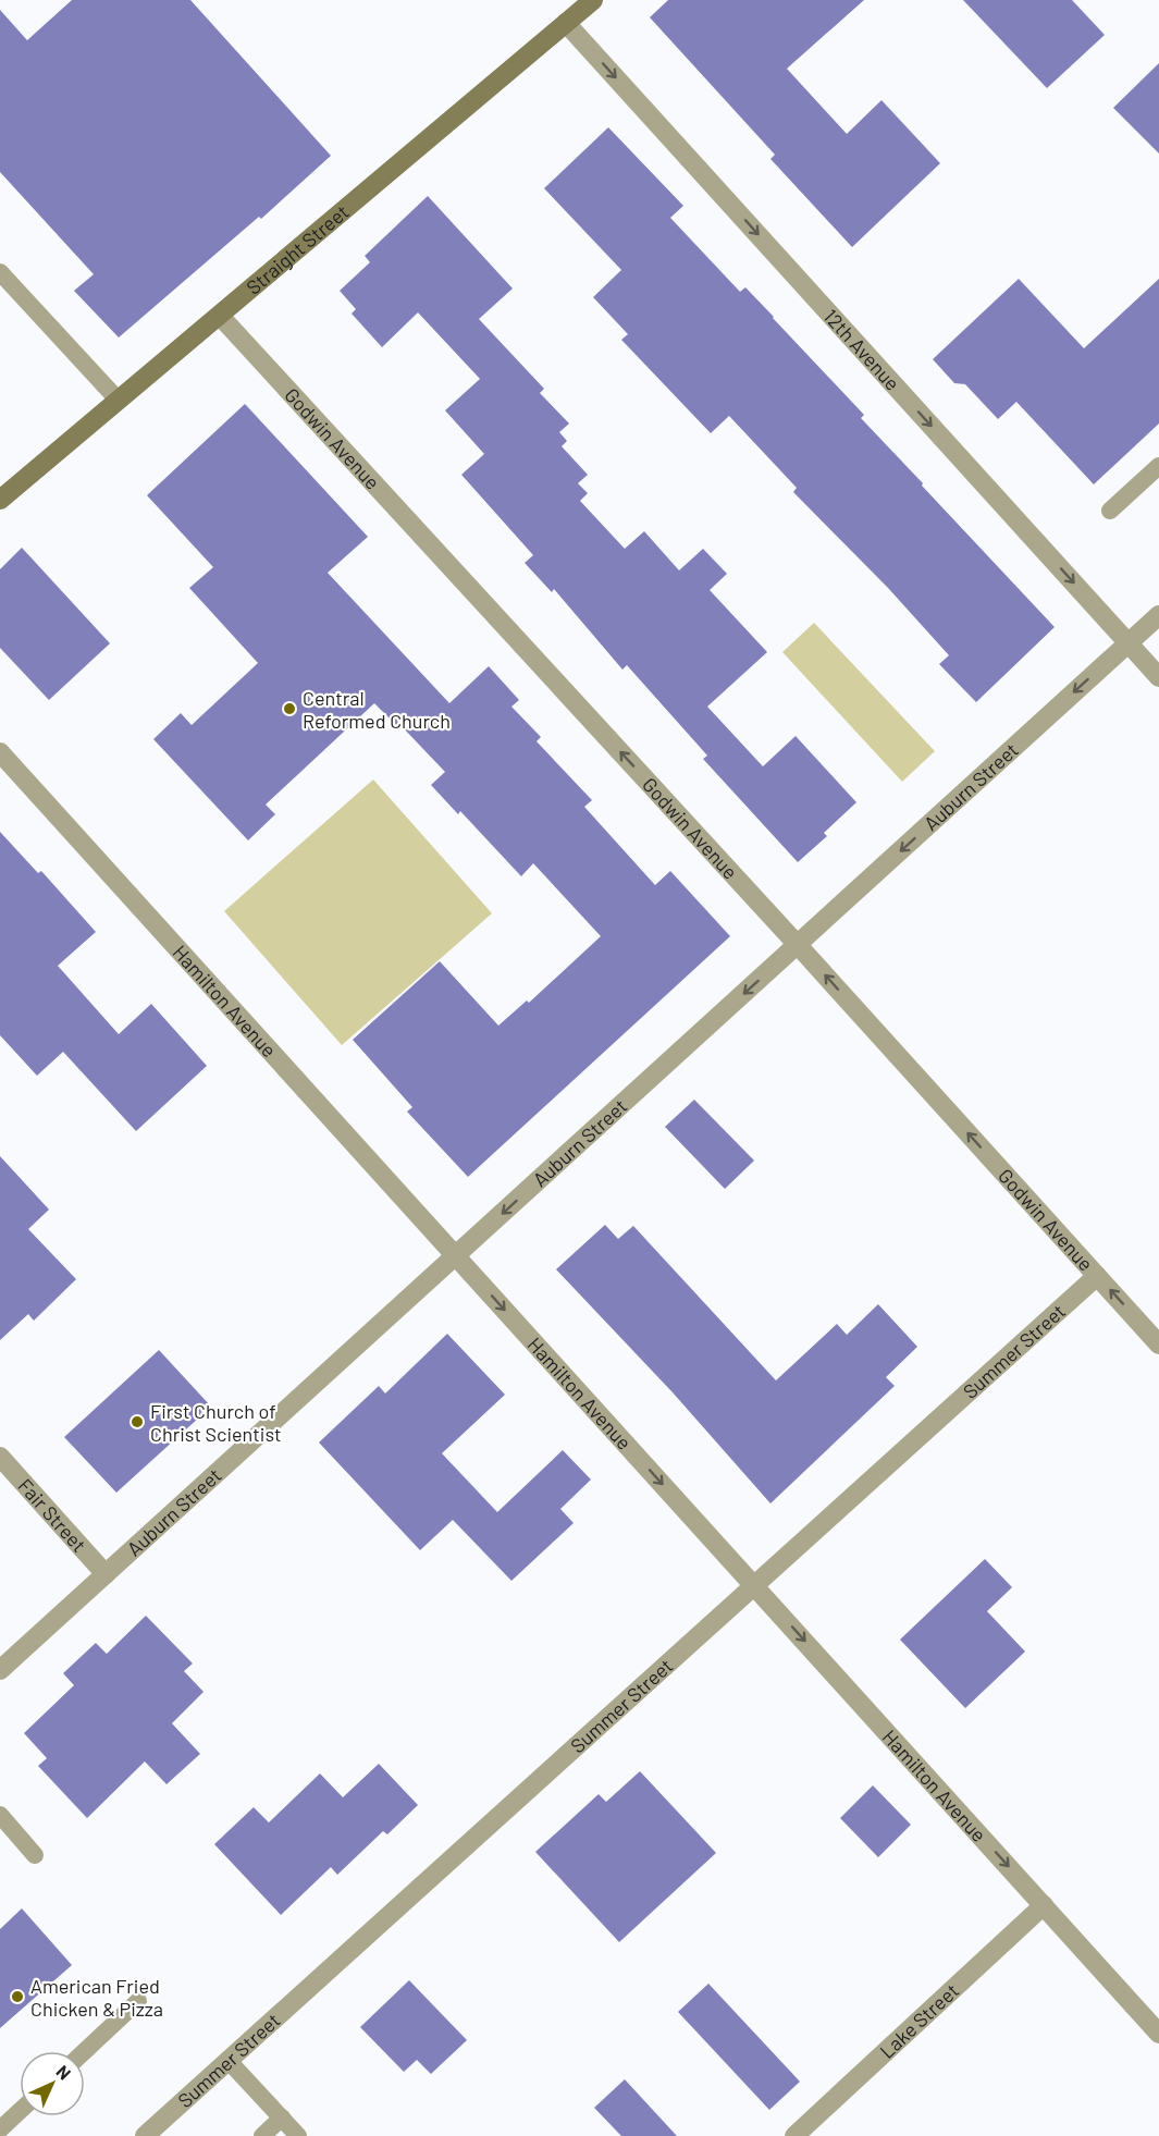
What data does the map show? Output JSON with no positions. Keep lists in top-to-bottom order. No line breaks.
{"streets":{"main road":["Straight Street"],"street":["12th Avenue","Godwin Avenue","Auburn Street","Hamilton Avenue","Summer Street","Fair Street","Lake Street"]},"crossings":[["Straight Street","12th Avenue"],["Straight Street","Godwin Avenue"],["12th Avenue","Auburn Street"],["Godwin Avenue","Auburn Street"],["Godwin Avenue","Summer Street"],["Auburn Street","Hamilton Avenue"],["Auburn Street","Fair Street"],["Hamilton Avenue","Summer Street"],["Hamilton Avenue","Lake Street"]],"one_way":["12th Avenue","Godwin Avenue","Auburn Street","Hamilton Avenue"],"places":["Central Reformed Church","First Church of Christ Scientist","American Fried Chicken & Pizza"],"north":"top right"}
